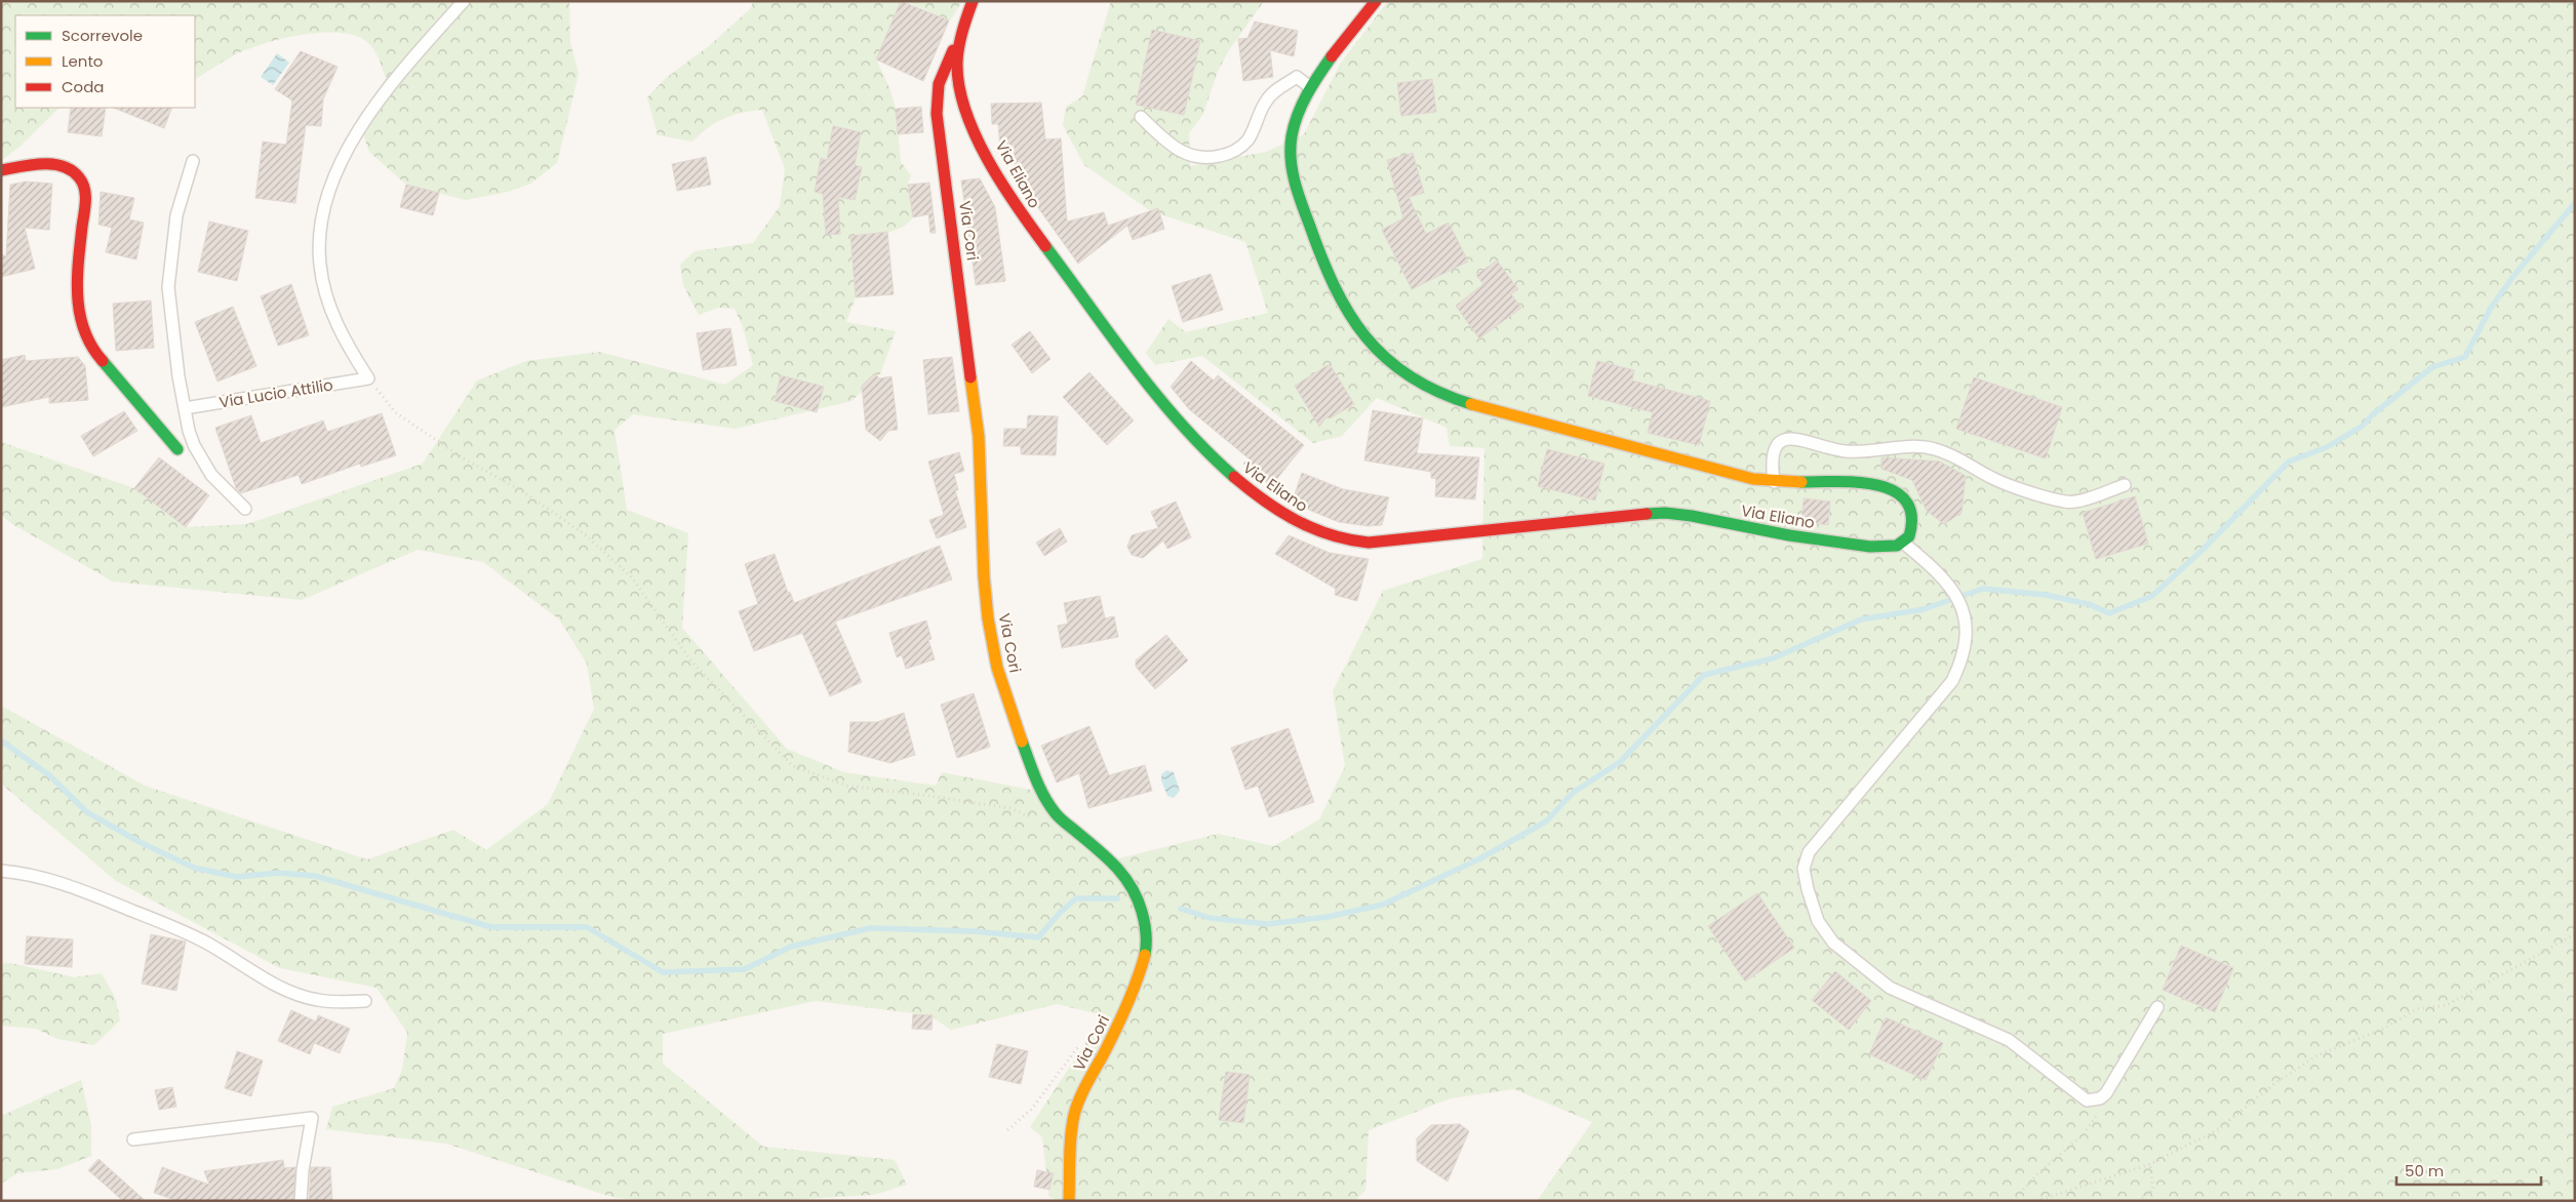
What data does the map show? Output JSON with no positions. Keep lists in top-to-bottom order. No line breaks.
{"streets":{"street":["Via Eliano","Via Cori"],"lane":["Via Lucio Attilio"]},"crossings":[["Via Eliano","Via Cori"]],"legend":["Scorrevole","Lento","Coda"],"scale_bar":"50 m"}
